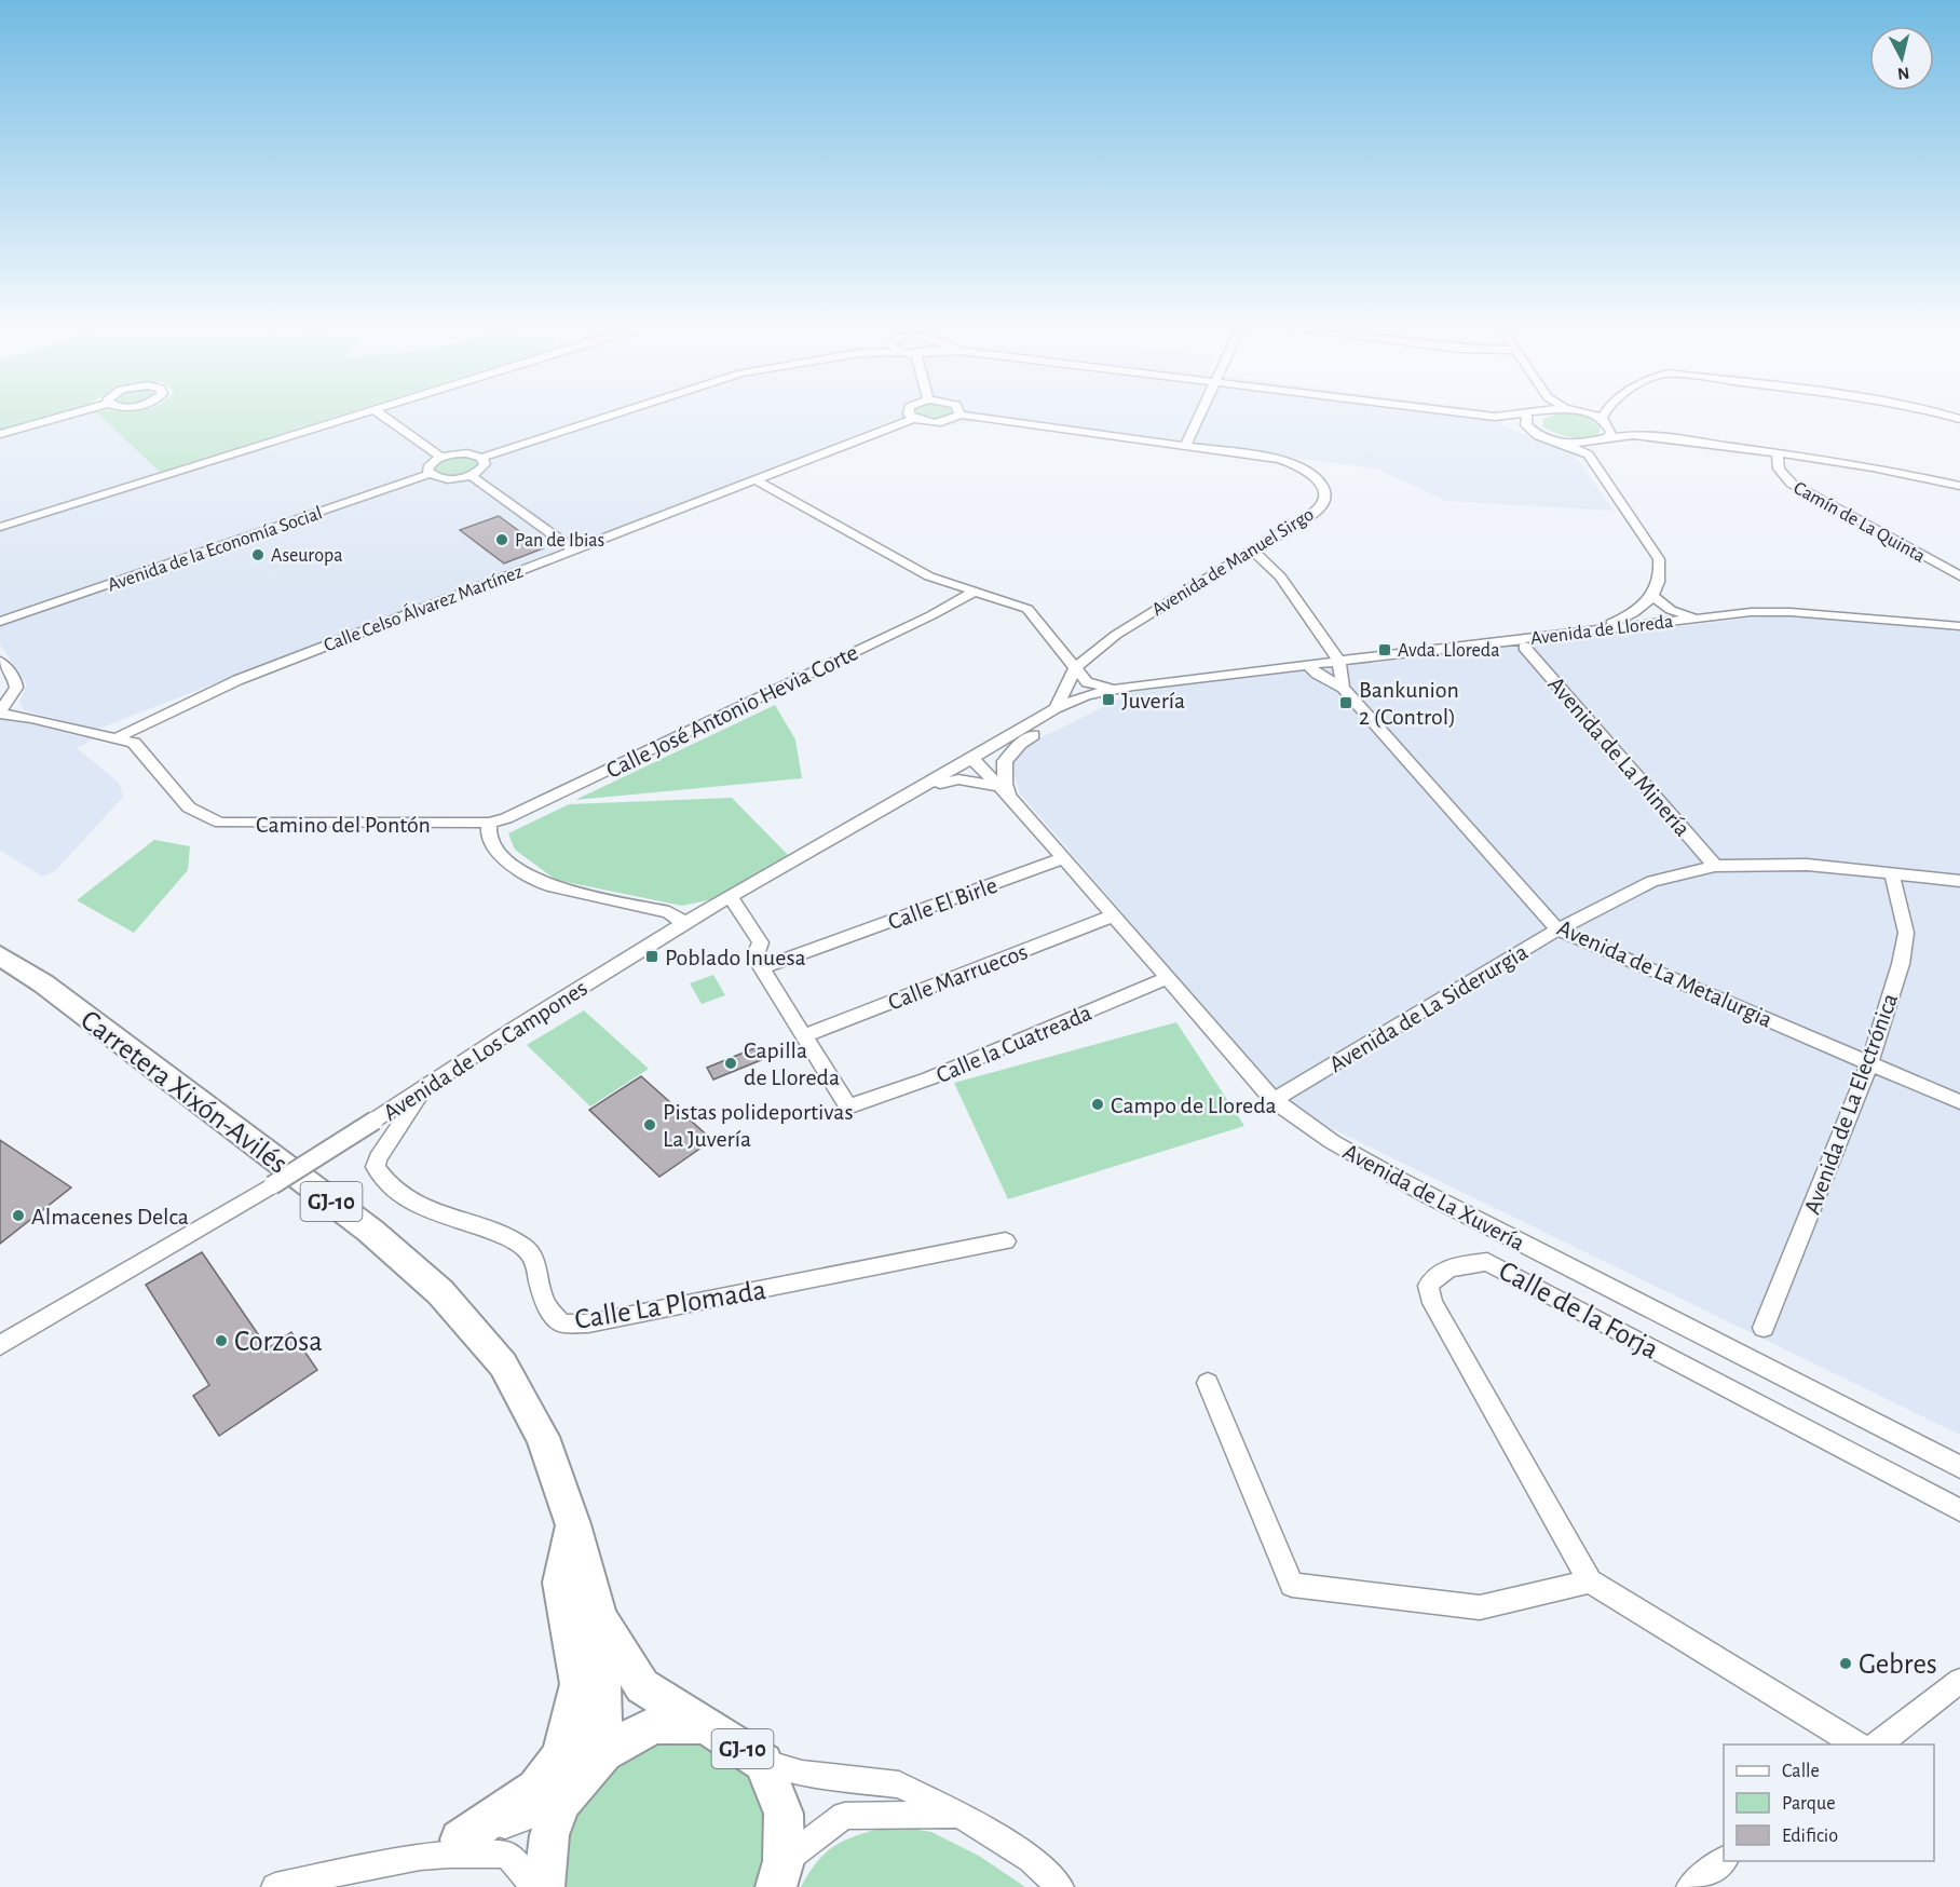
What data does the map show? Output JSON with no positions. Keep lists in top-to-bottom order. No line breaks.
{"streets":{"highway":["Carretera Xixón-Avilés","GJ-10"],"street":["Camín de La Quinta","Avenida de la Economía Social","Avenida de Manuel Sirgo","Calle Celso Álvarez Martínez","Avenida de Lloreda","Calle José Antonio Hevia Corte","Avenida de La Minería","Camino del Pontón","Calle El Birle","Avenida de La Metalurgia","Calle Marruecos","Avenida de La Siderurgia","Calle la Cuatreada","Avenida de Los Campones","Avenida de La Electrónica","Avenida de La Xuvería","Calle La Plomada","Calle de la Forja"]},"crossings":[["Avenida de Manuel Sirgo","Avenida de Lloreda"],["Calle Celso Álvarez Martínez","Camino del Pontón"],["Calle José Antonio Hevia Corte","Camino del Pontón"],["Avenida de La Minería","Avenida de La Siderurgia"],["Calle El Birle","Avenida de La Xuvería"],["Avenida de La Metalurgia","Avenida de La Siderurgia"],["Avenida de La Metalurgia","Avenida de La Electrónica"],["Calle Marruecos","Calle la Cuatreada"],["Calle Marruecos","Avenida de La Xuvería"],["Avenida de La Siderurgia","Avenida de La Electrónica"],["Avenida de La Siderurgia","Avenida de La Xuvería"],["Calle la Cuatreada","Avenida de La Xuvería"],["Avenida de Los Campones","Avenida de La Xuvería"],["Avenida de Los Campones","Calle La Plomada"],["Carretera Xixón-Avilés","GJ-10"]],"places":{"other":["Pan de Ibias","Aseuropa","Capilla de Lloreda","Campo de Lloreda","Pistas polideportivas La Juvería","Almacenes Delca","Corzosa","Gebres"],"transit":["Avda. Lloreda","Juvería","Bankunion 2 (Control)","Poblado Inuesa"]},"legend":["Calle","Parque","Edificio"],"north":"bottom"}
